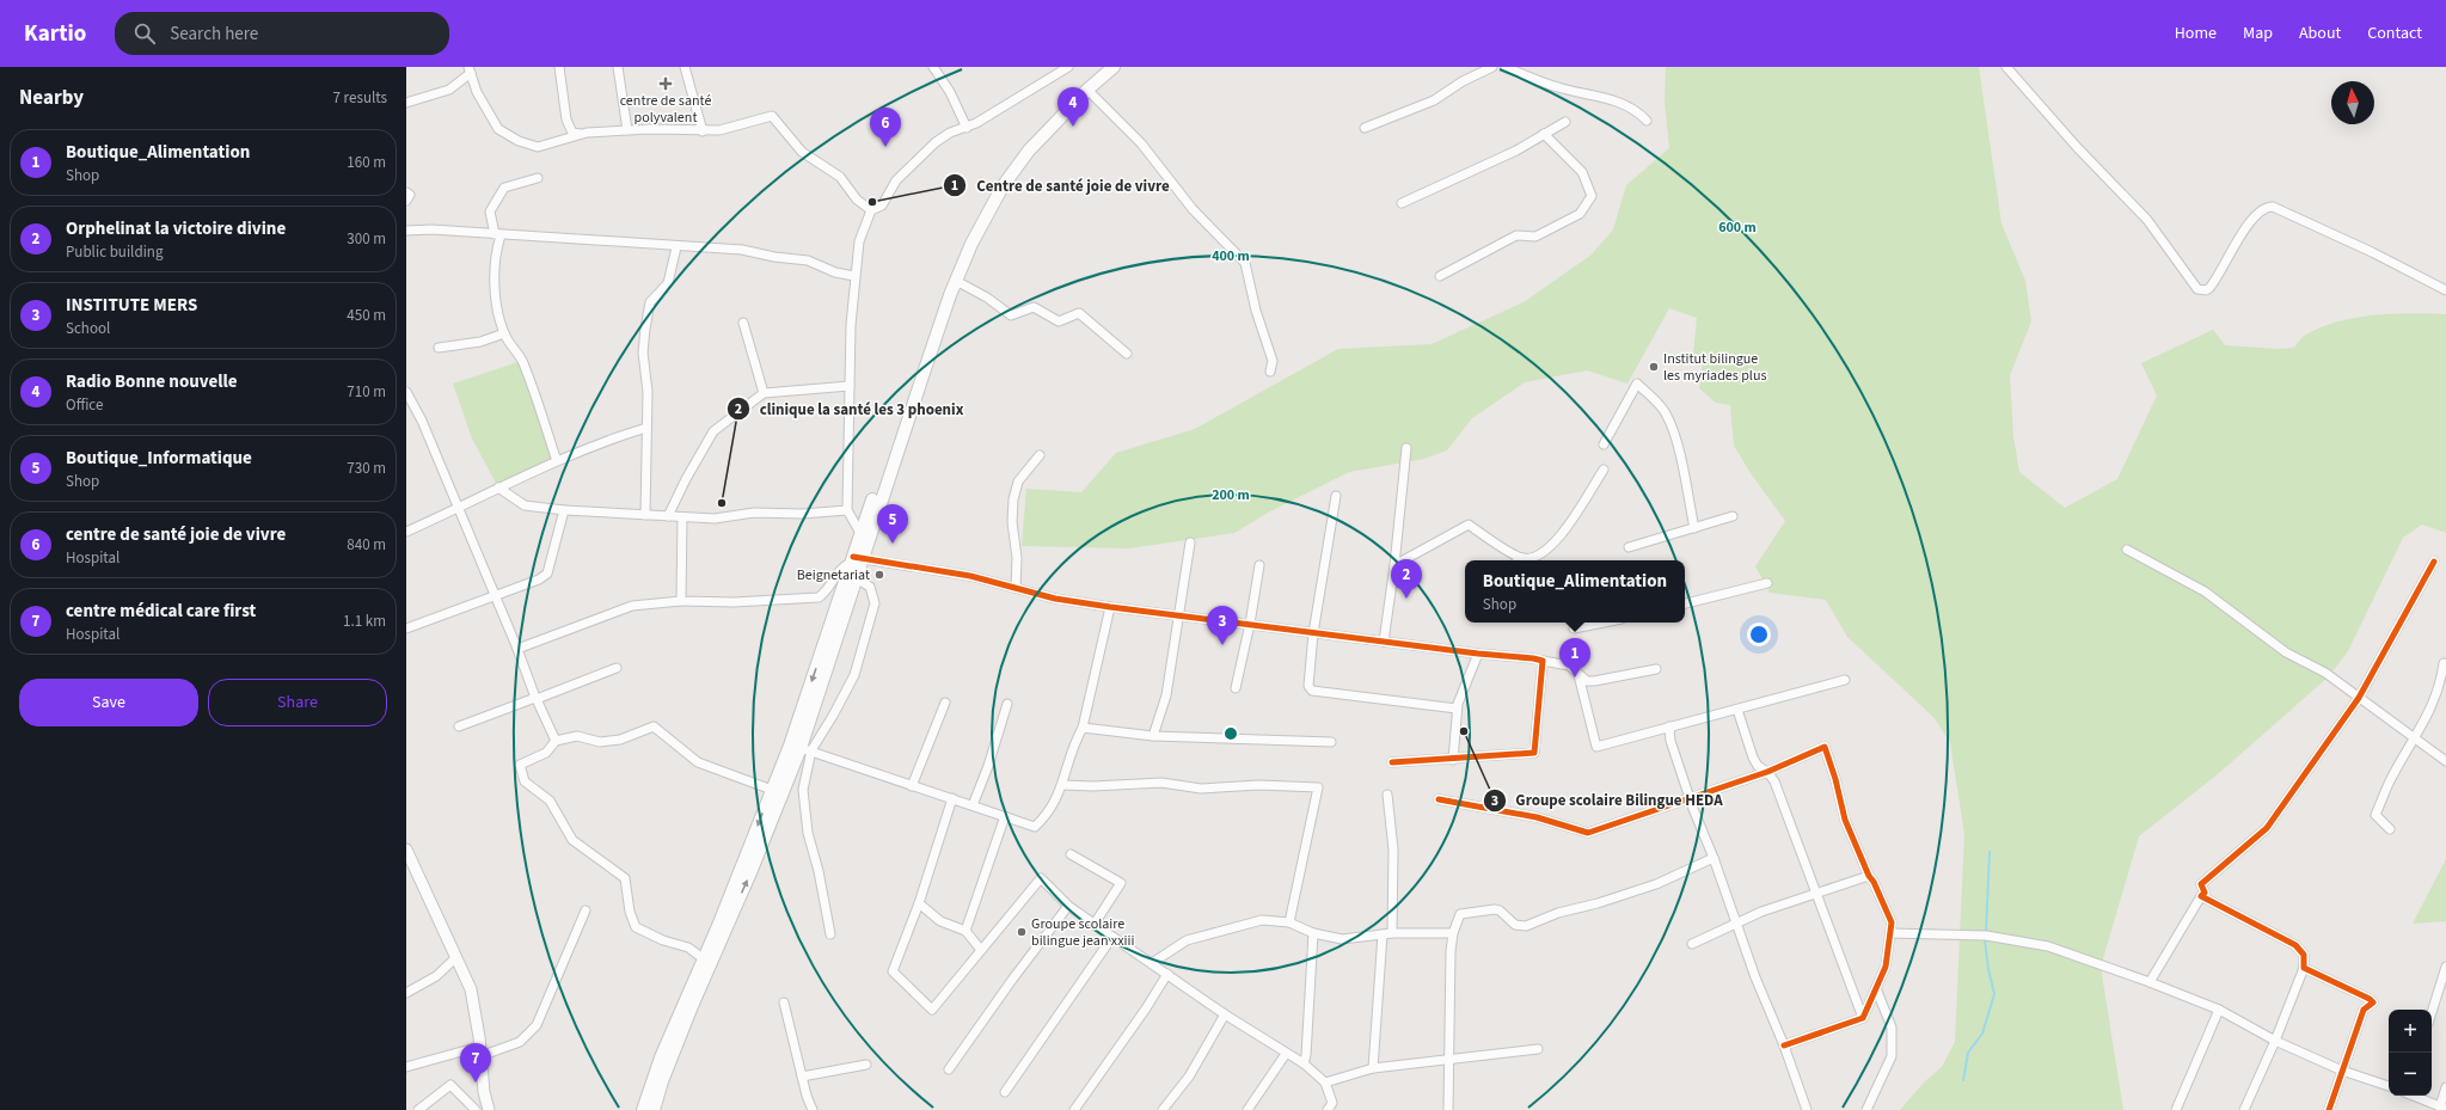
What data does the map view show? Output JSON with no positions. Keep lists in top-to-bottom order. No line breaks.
{"places":{"health":["centre de santé polyvalent"],"other":["Centre de santé joie de vivre","Institut bilingue les myriades plus","clinique la santé les 3 phoenix","Beignetariat","Groupe scolaire Bilingue HEDA","Groupe scolaire bilingue jean xxiii"]},"north":"top","page":{"header":"Kartio","search":"Search here","nav":["Home","Map","About","Contact"],"heading":["Nearby","7 results"],"pins":["4","6","5","2","3","1","7"],"list":[{"mark":"1","name":"Boutique_Alimentation","note":"Shop","value":"160 m"},{"mark":"2","name":"Orphelinat la victoire divine","note":"Public building","value":"300 m"},{"mark":"3","name":"INSTITUTE MERS","note":"School","value":"450 m"},{"mark":"4","name":"Radio Bonne nouvelle","note":"Office","value":"710 m"},{"mark":"5","name":"Boutique_Informatique","note":"Shop","value":"730 m"},{"mark":"6","name":"centre de santé joie de vivre","note":"Hospital","value":"840 m"},{"mark":"7","name":"centre médical care first","note":"Hospital","value":"1.1 km"}],"popup":["Boutique_Alimentation","Shop"],"buttons":["Save","Share"],"map_buttons":["+","−"]},"rings":["600 m","400 m","200 m"]}
